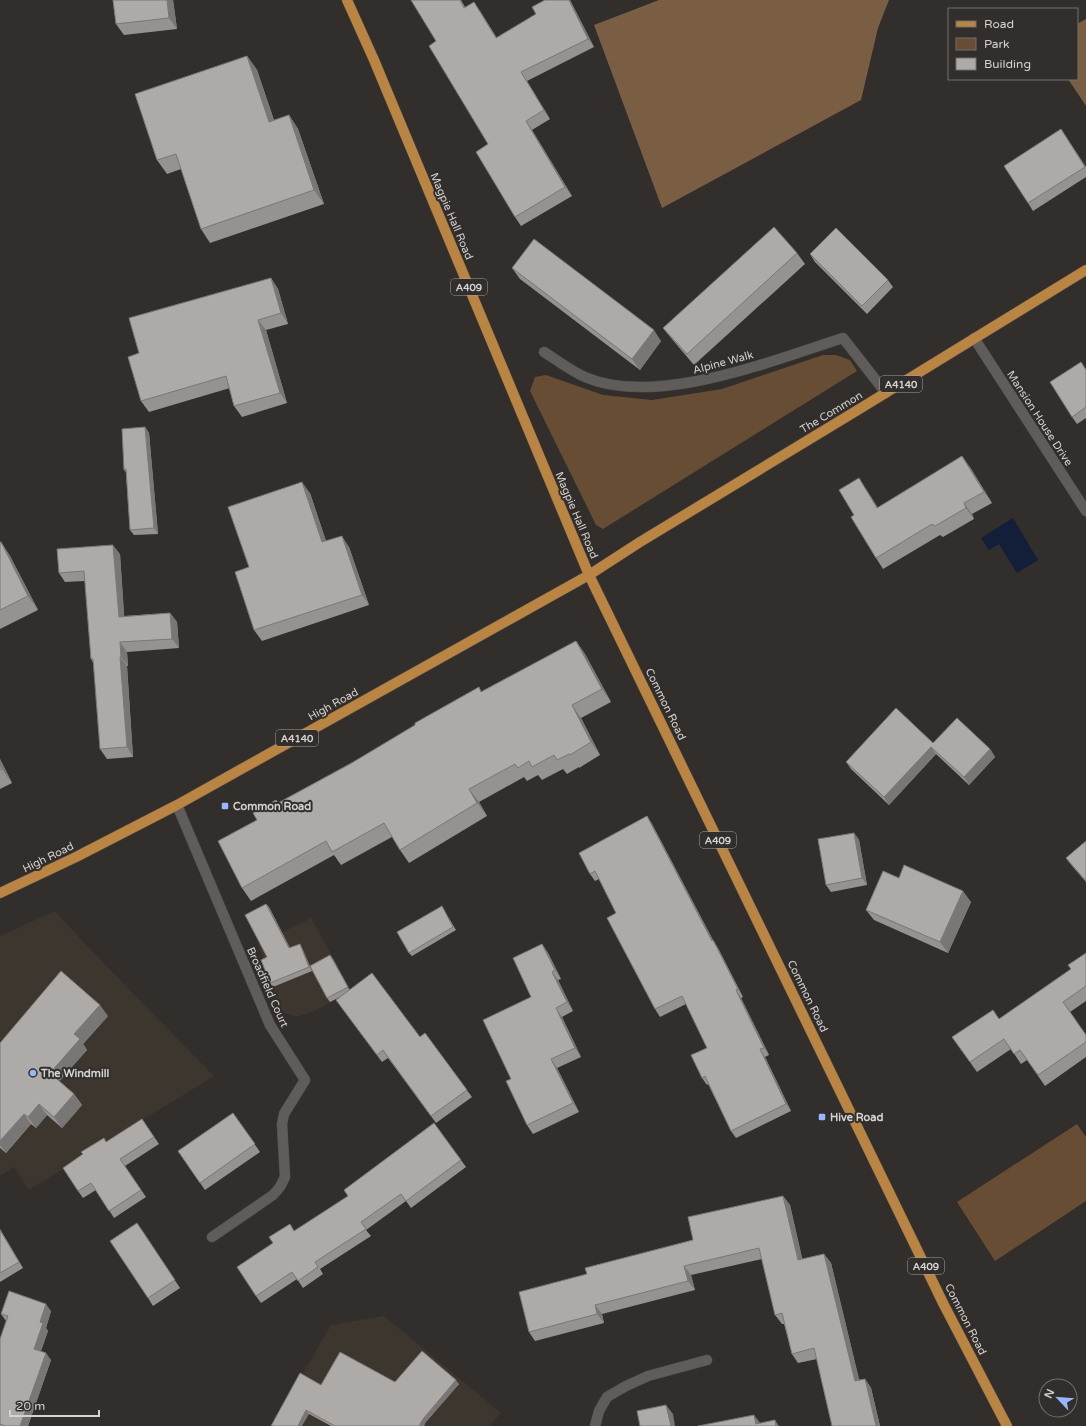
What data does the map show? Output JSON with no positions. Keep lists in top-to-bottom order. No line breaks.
{"streets":{"main road":["Magpie Hall Road","A409","A4140","The Common","High Road","Common Road"],"street":["Alpine Walk","Mansion House Drive","Broadfield Court"]},"crossings":[["Magpie Hall Road","The Common"],["Magpie Hall Road","High Road"],["Magpie Hall Road","Common Road"],["Alpine Walk","The Common"],["The Common","Mansion House Drive"],["The Common","High Road"],["The Common","Common Road"],["High Road","Common Road"],["High Road","Broadfield Court"]],"places":{"transit":["Common Road","Hive Road"],"other":["The Windmill"]},"legend":["Road","Park","Building"],"scale_bar":"20 m","north":"top left"}
